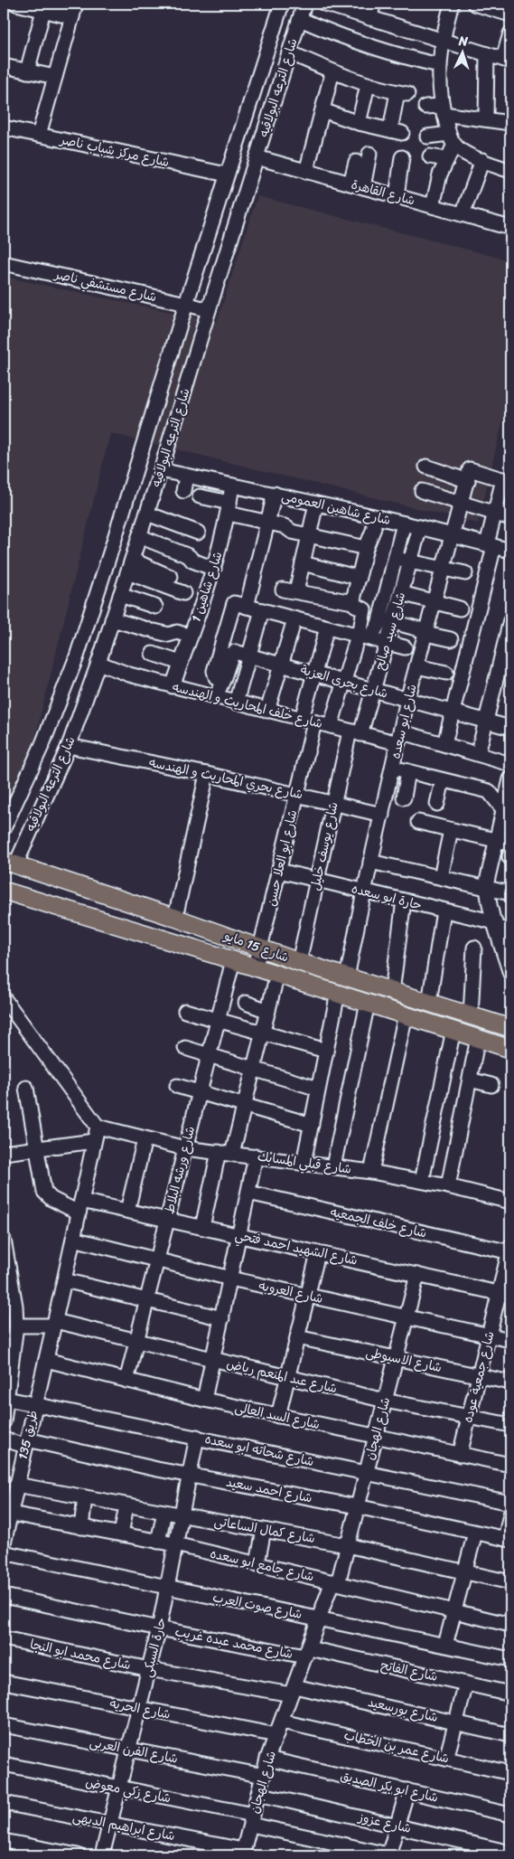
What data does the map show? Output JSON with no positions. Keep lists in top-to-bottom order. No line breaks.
{"streets":{"main road":["شارع 15 مايو"],"street":["شارع الترعه البولاقيه","شارع مركز شباب ناصر","شارع القاهرة","شارع مستشفي ناصر","شارع شاهين العمومى","شارع شاهين 1","شارع سيد صالح","شارع بحرى العزبة","شارع خلف المحاريث و الهندسه","شارع ابو سعده","شارع بحري المحاريث و الهندسه","شارع يوسف خليل","شارع ابو العلا حسن","حارة ابو سعده","شارع قبلي المسابك","شارع ورشه البلاط","شارع خلف الجمعيه","شارع الشهيد احمد فتحي","شارع العروبه","شارع الاسيوطى","شارع عبد المنعم رياض","شارع جمعية عوده","شارع السد العالى","شارع الهجان","طريق 135","شارع شحاته ابو سعده","شارع احمد سعيد","شارع كمال الساعاتى","شارع جامع ابو سعده","شارع صوت العرب","شارع محمد عبده غريب","حارة السبكى","شارع محمد ابو النجا","شارع الفاتح","شارع الحريه","شارع بورسعيد","شارع عمر بن الخطاب","شارع الفرن العربى","شارع ابو بكر الصديق","شارع زكي معوض","شارع عزوز","شارع ابراهيم الديهى"]},"crossings":[["شارع الترعه البولاقيه","شارع مركز شباب ناصر"],["شارع الترعه البولاقيه","شارع القاهرة"],["شارع الترعه البولاقيه","شارع مستشفي ناصر"],["شارع الترعه البولاقيه","شارع شاهين العمومى"],["شارع الترعه البولاقيه","شارع خلف المحاريث و الهندسه"],["شارع الترعه البولاقيه","شارع بحري المحاريث و الهندسه"],["شارع الترعه البولاقيه","شارع 15 مايو"],["شارع شاهين العمومى","شارع شاهين 1"],["شارع شاهين العمومى","شارع سيد صالح"],["شارع شاهين العمومى","شارع ابو سعده"],["شارع شاهين 1","شارع خلف المحاريث و الهندسه"],["شارع سيد صالح","شارع بحرى العزبة"],["شارع سيد صالح","شارع خلف المحاريث و الهندسه"],["شارع سيد صالح","شارع يوسف خليل"],["شارع بحرى العزبة","شارع ابو سعده"],["شارع بحرى العزبة","شارع ابو العلا حسن"],["شارع خلف المحاريث و الهندسه","شارع ابو سعده"],["شارع خلف المحاريث و الهندسه","شارع يوسف خليل"],["شارع خلف المحاريث و الهندسه","شارع ابو العلا حسن"],["شارع ابو سعده","شارع بحري المحاريث و الهندسه"],["شارع ابو سعده","حارة ابو سعده"],["شارع ابو سعده","شارع 15 مايو"],["شارع بحري المحاريث و الهندسه","شارع يوسف خليل"],["شارع بحري المحاريث و الهندسه","شارع ابو العلا حسن"],["شارع يوسف خليل","حارة ابو سعده"],["شارع يوسف خليل","شارع 15 مايو"],["شارع ابو العلا حسن","حارة ابو سعده"],["شارع ابو العلا حسن","شارع 15 مايو"],["شارع 15 مايو","شارع ورشه البلاط"],["شارع قبلي المسابك","شارع ورشه البلاط"],["شارع قبلي المسابك","طريق 135"],["شارع ورشه البلاط","شارع الشهيد احمد فتحي"],["شارع ورشه البلاط","شارع العروبه"],["شارع ورشه البلاط","شارع عبد المنعم رياض"],["شارع ورشه البلاط","شارع السد العالى"],["شارع خلف الجمعيه","شارع جمعية عوده"],["شارع الشهيد احمد فتحي","شارع جمعية عوده"],["شارع الشهيد احمد فتحي","شارع الهجان"],["شارع الشهيد احمد فتحي","طريق 135"],["شارع العروبه","شارع جمعية عوده"],["شارع العروبه","شارع الهجان"],["شارع العروبه","طريق 135"],["شارع الاسيوطى","شارع جمعية عوده"],["شارع الاسيوطى","شارع الهجان"],["شارع عبد المنعم رياض","شارع جمعية عوده"],["شارع عبد المنعم رياض","شارع الهجان"],["شارع عبد المنعم رياض","طريق 135"],["شارع جمعية عوده","شارع السد العالى"],["شارع السد العالى","شارع الهجان"],["شارع السد العالى","طريق 135"],["شارع الهجان","شارع شحاته ابو سعده"],["شارع الهجان","شارع احمد سعيد"],["شارع الهجان","شارع كمال الساعاتى"],["شارع الهجان","شارع جامع ابو سعده"],["شارع الهجان","شارع صوت العرب"],["شارع الهجان","شارع محمد عبده غريب"],["شارع الهجان","شارع محمد ابو النجا"],["شارع الهجان","شارع الفاتح"],["شارع الهجان","شارع الحريه"],["شارع الهجان","شارع بورسعيد"],["شارع الهجان","شارع عمر بن الخطاب"],["شارع الهجان","شارع الفرن العربى"],["شارع الهجان","شارع ابو بكر الصديق"],["شارع الهجان","شارع زكي معوض"],["شارع الهجان","شارع عزوز"],["شارع الهجان","شارع ابراهيم الديهى"],["طريق 135","شارع شحاته ابو سعده"],["طريق 135","شارع احمد سعيد"],["طريق 135","شارع كمال الساعاتى"],["طريق 135","شارع جامع ابو سعده"],["شارع شحاته ابو سعده","حارة السبكى"],["شارع احمد سعيد","حارة السبكى"],["شارع كمال الساعاتى","حارة السبكى"],["شارع جامع ابو سعده","حارة السبكى"],["شارع صوت العرب","حارة السبكى"],["شارع محمد عبده غريب","حارة السبكى"],["شارع محمد عبده غريب","شارع الفاتح"],["حارة السبكى","شارع محمد ابو النجا"],["حارة السبكى","شارع الحريه"],["حارة السبكى","شارع الفرن العربى"],["حارة السبكى","شارع زكي معوض"],["حارة السبكى","شارع ابراهيم الديهى"],["شارع محمد ابو النجا","شارع بورسعيد"]],"north":"top"}
